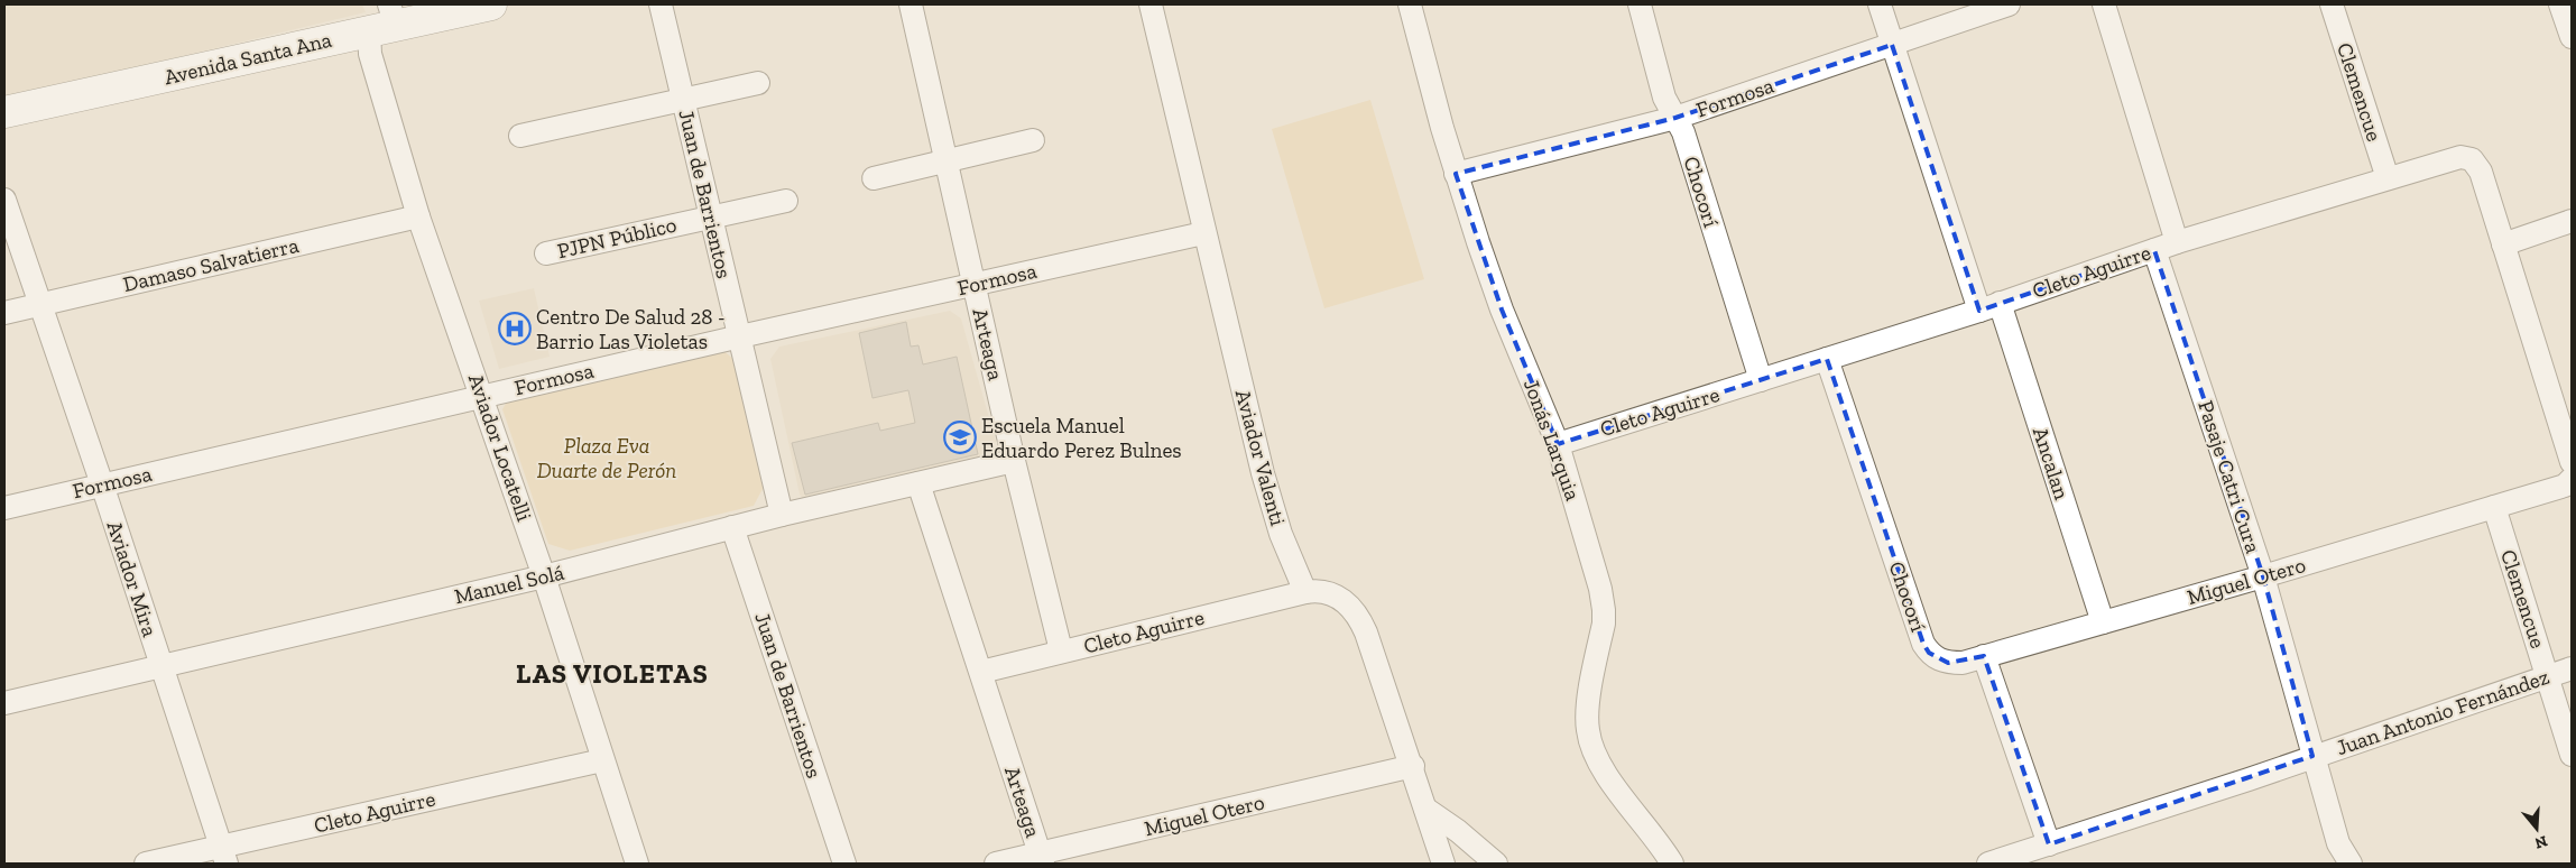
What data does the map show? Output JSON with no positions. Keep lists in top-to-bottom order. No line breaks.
{"streets":{"main road":["Avenida Santa Ana"],"street":["Clemencue","Formosa","Chocorí","Juan de Barrientos","PJPN Público","Damaso Salvatierra","Cleto Aguirre","Arteaga","Jonás Larquia","Aviador Locatelli","Aviador Valenti","Ancalan","Pasaje Catri Cura","Aviador Mira","Miguel Otero","Manuel Solá","Juan Antonio Fernández"]},"crossings":[["Avenida Santa Ana","Aviador Locatelli"],["Clemencue","Cleto Aguirre"],["Clemencue","Miguel Otero"],["Clemencue","Juan Antonio Fernández"],["Formosa","Chocorí"],["Formosa","Juan de Barrientos"],["Formosa","Arteaga"],["Formosa","Jonás Larquia"],["Formosa","Aviador Locatelli"],["Formosa","Aviador Valenti"],["Formosa","Ancalan"],["Formosa","Aviador Mira"],["Chocorí","Cleto Aguirre"],["Chocorí","Miguel Otero"],["Juan de Barrientos","PJPN Público"],["Juan de Barrientos","Manuel Solá"],["Damaso Salvatierra","Aviador Locatelli"],["Damaso Salvatierra","Aviador Mira"],["Cleto Aguirre","Arteaga"],["Cleto Aguirre","Jonás Larquia"],["Cleto Aguirre","Aviador Locatelli"],["Cleto Aguirre","Aviador Valenti"],["Cleto Aguirre","Ancalan"],["Cleto Aguirre","Pasaje Catri Cura"],["Cleto Aguirre","Aviador Mira"],["Arteaga","Miguel Otero"],["Arteaga","Manuel Solá"],["Aviador Locatelli","Manuel Solá"],["Ancalan","Miguel Otero"],["Pasaje Catri Cura","Miguel Otero"],["Pasaje Catri Cura","Juan Antonio Fernández"],["Aviador Mira","Manuel Solá"]],"districts":["LAS VIOLETAS"],"parks":["Plaza Eva Duarte de Perón"],"places":{"hospital":["Centro De Salud 28 - Barrio Las Violetas"],"school or university":["Escuela Manuel Eduardo Perez Bulnes"]},"north":"bottom"}
